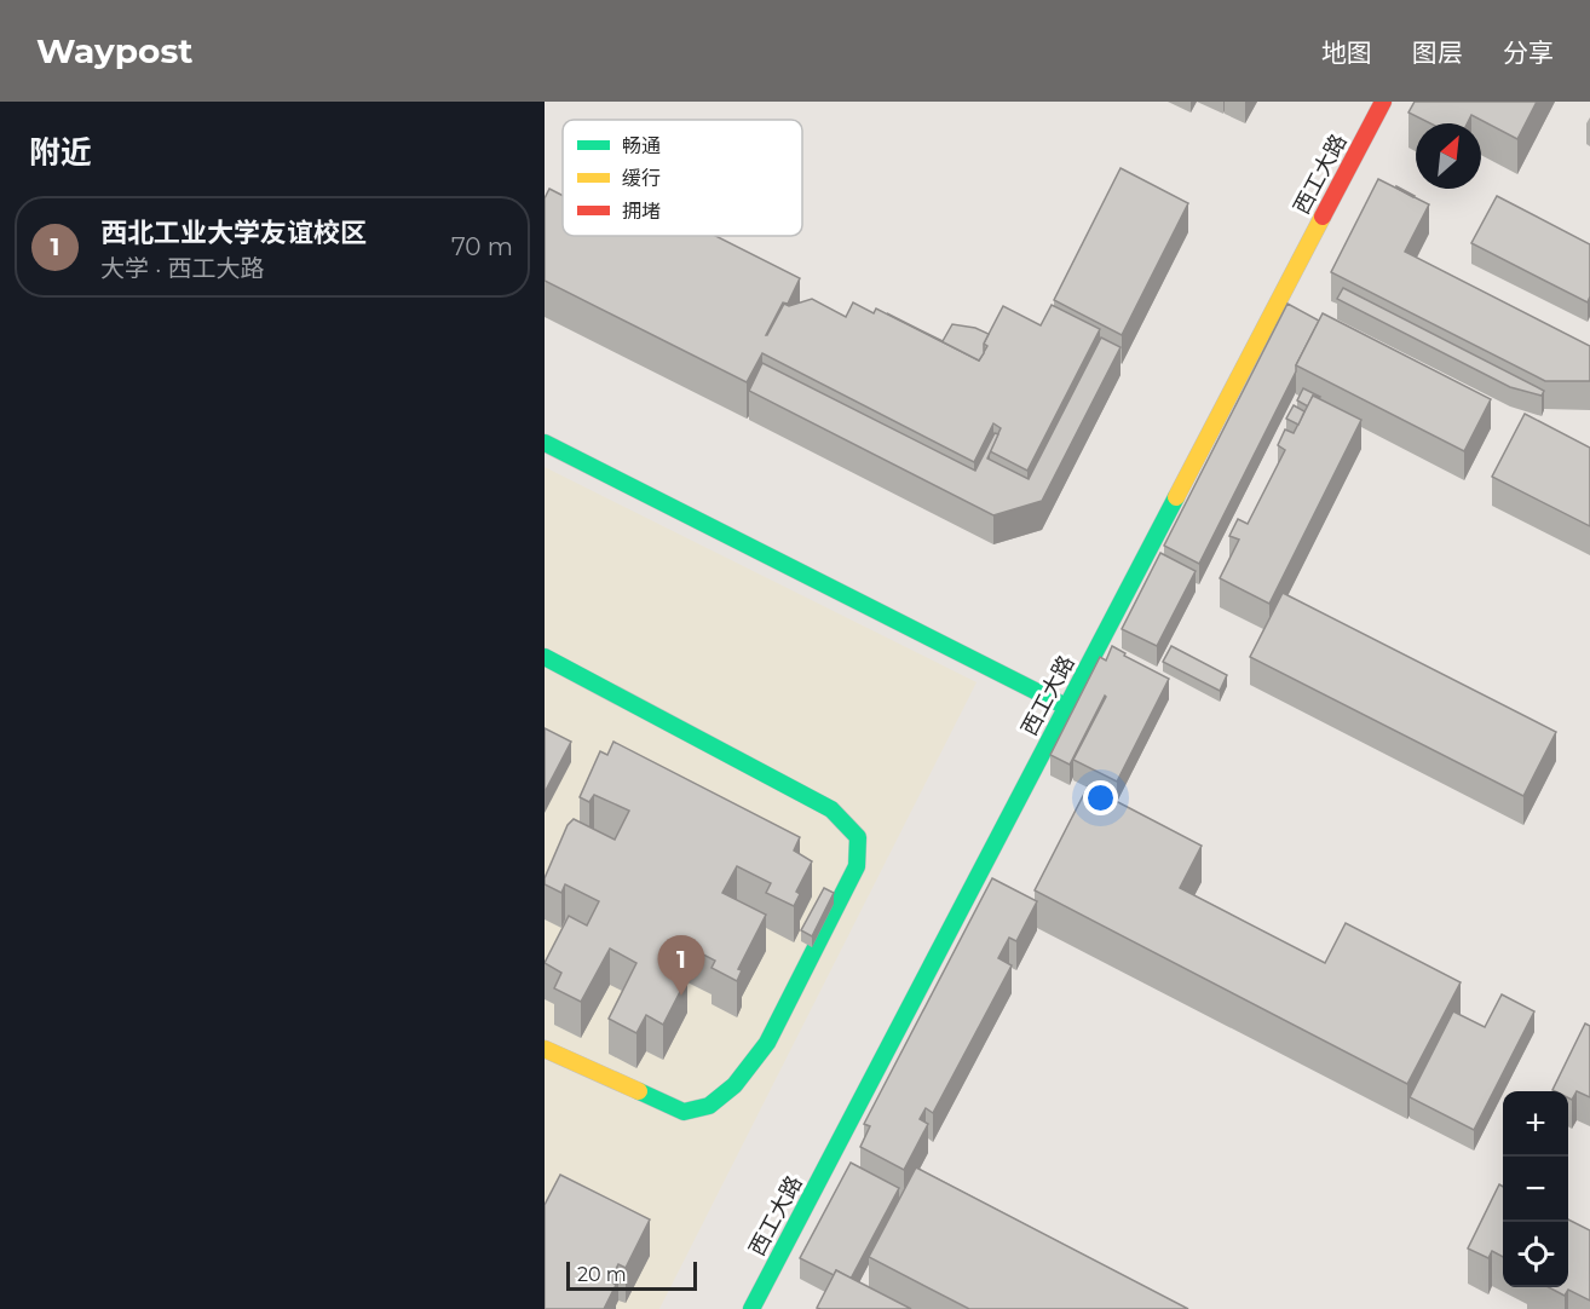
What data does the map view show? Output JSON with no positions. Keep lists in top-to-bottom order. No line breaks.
{"streets":{"street":["西工大路"]},"legend":["畅通","缓行","拥堵"],"scale_bar":"20 m","north":"top right","page":{"header":"Waypost","nav":["地图","图层","分享"],"heading":"附近","list":[{"mark":"1","name":"西北工业大学友谊校区","note":"大学 · 西工大路","value":"70 m"}],"pins":"1","map_buttons":["+","−"],"scale":"20 m"}}
